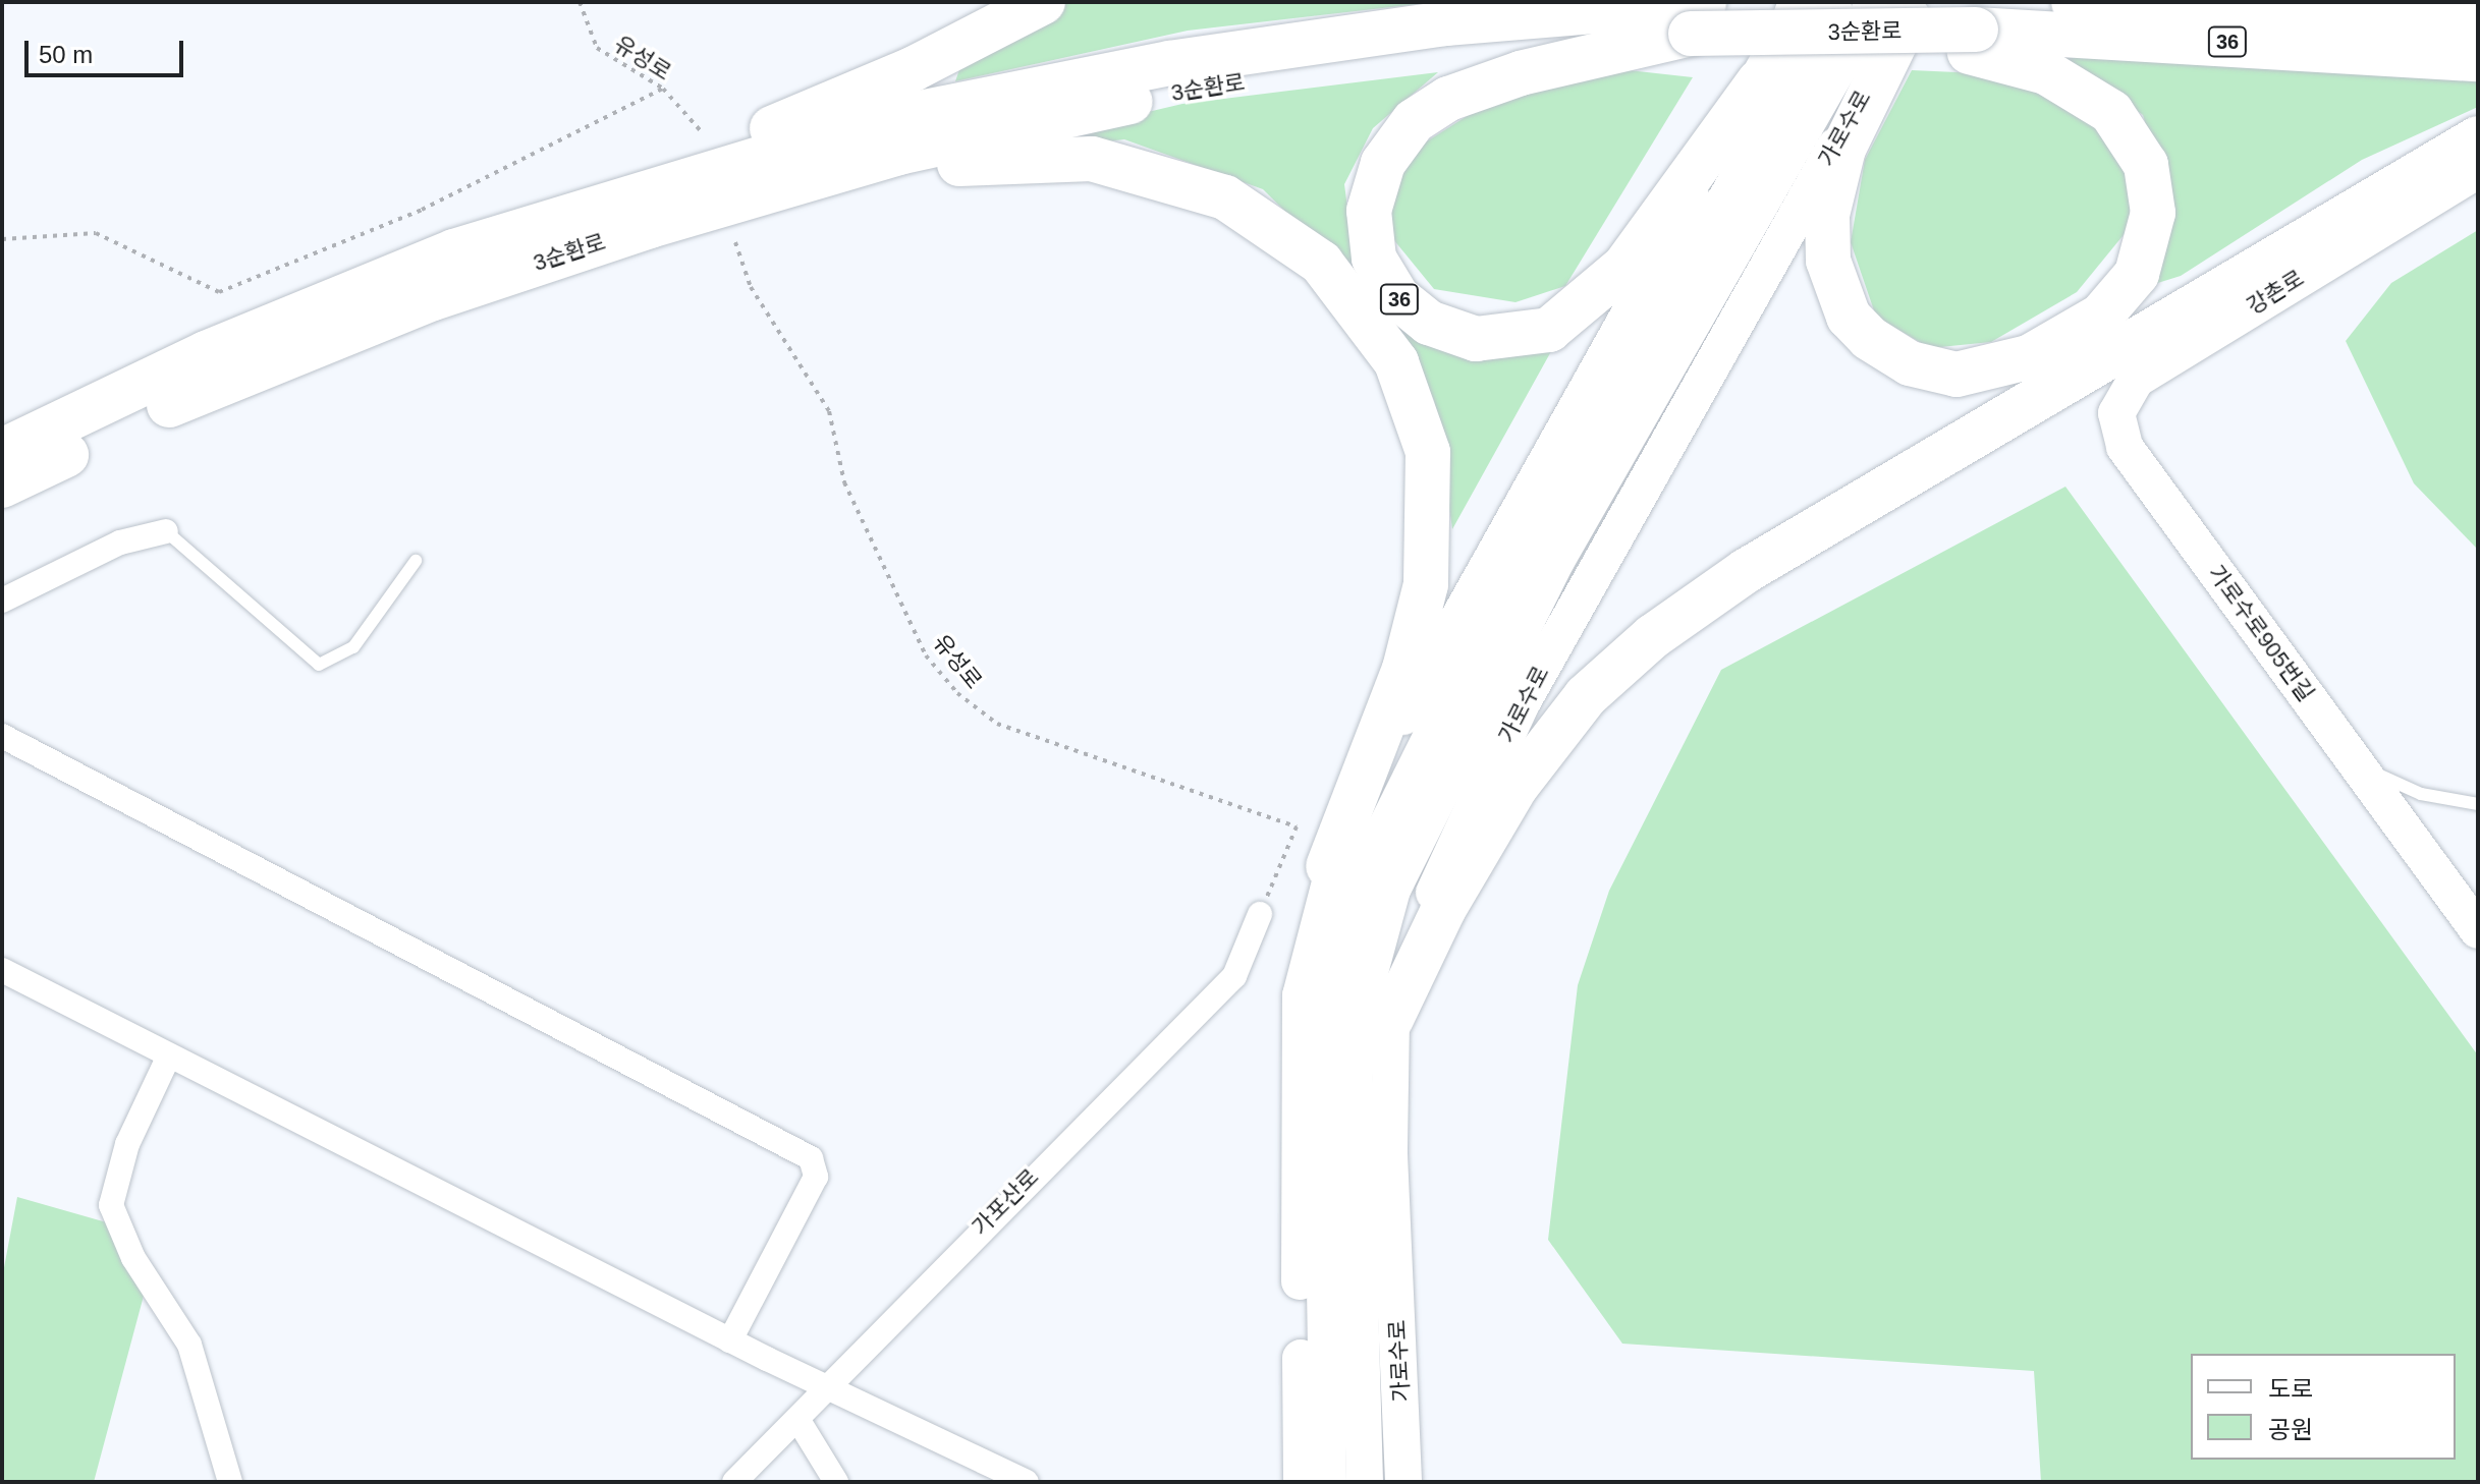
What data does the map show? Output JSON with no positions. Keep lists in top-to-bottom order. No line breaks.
{"streets":{"highway":["3순환로","36"],"main road":["가로수로","강촌로","가로수로905번길"],"street":["가포산로"],"path":["유성로"]},"crossings":[["3순환로","36"],["3순환로","가로수로"],["36","가로수로"],["유성로","가포산로"],["강촌로","가로수로905번길"]],"legend":["도로","공원"],"scale_bar":"50 m"}
